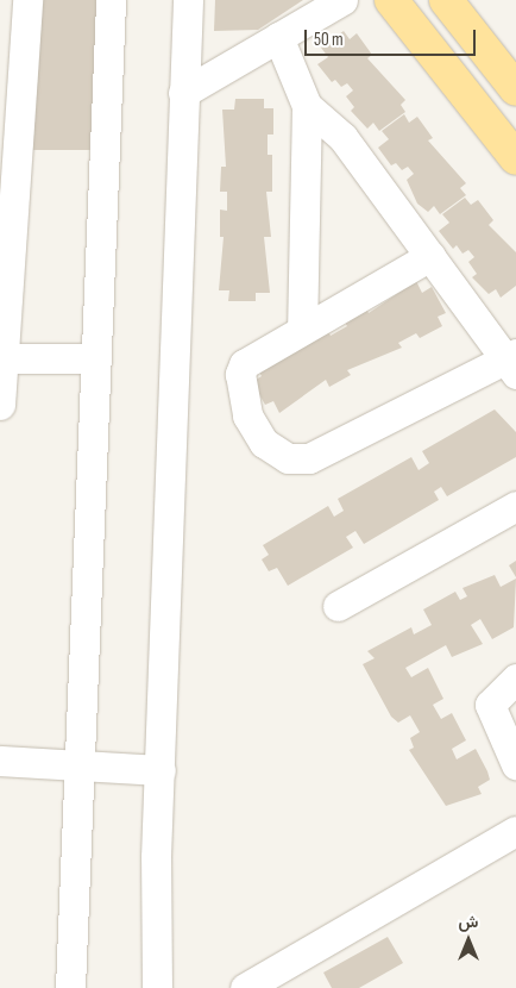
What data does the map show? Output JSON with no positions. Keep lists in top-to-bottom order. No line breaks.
{"scale_bar":"50 m","north":"top"}
